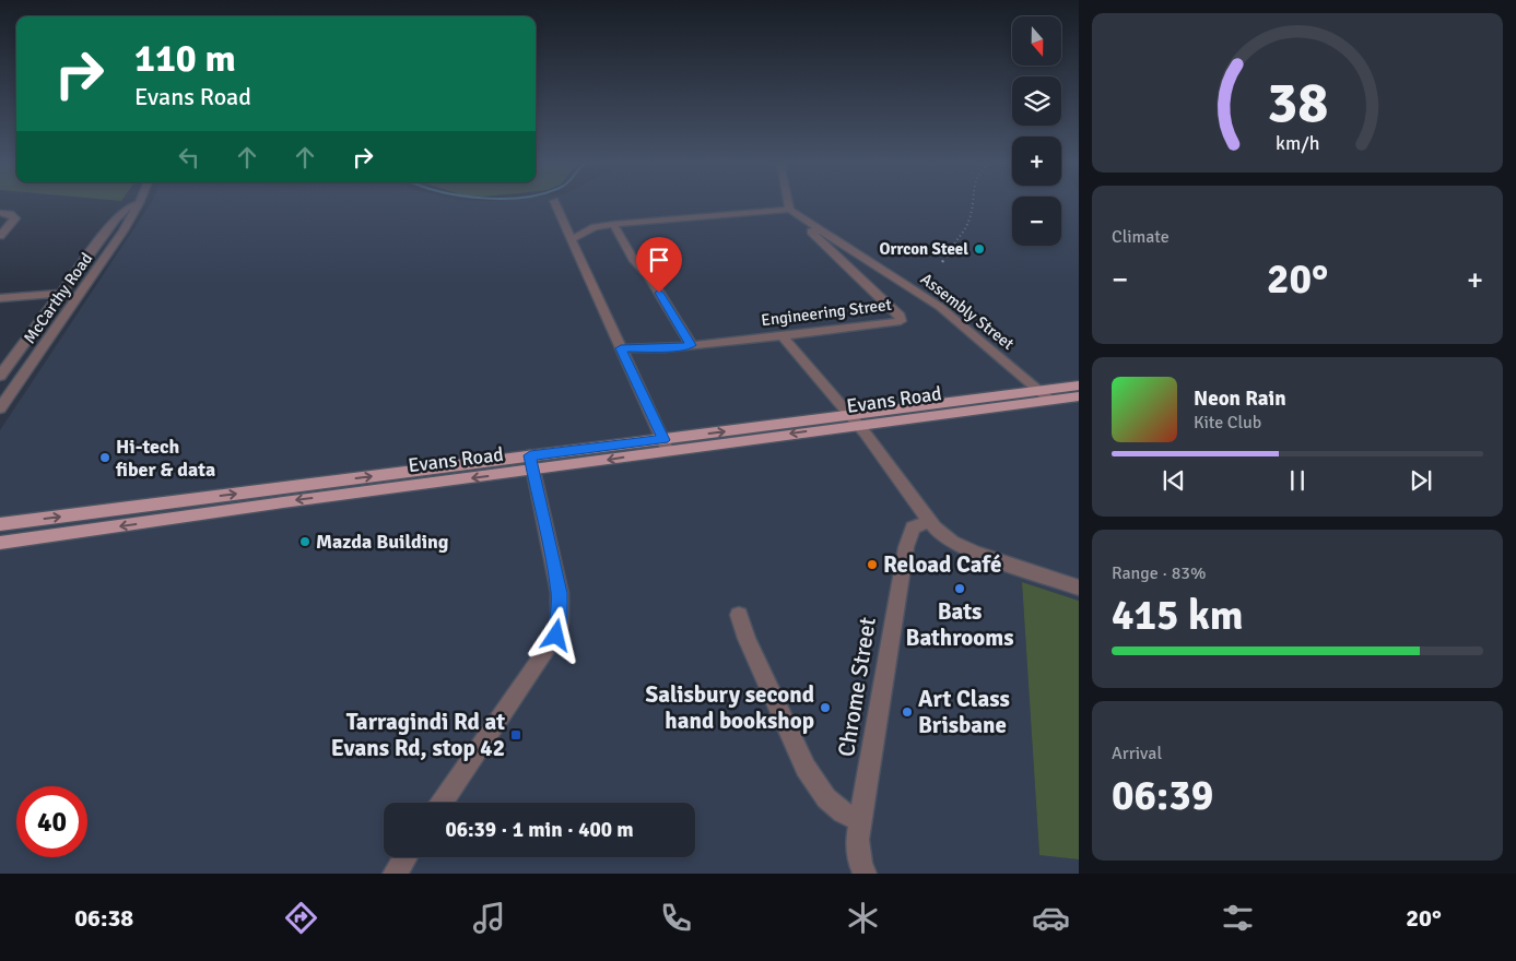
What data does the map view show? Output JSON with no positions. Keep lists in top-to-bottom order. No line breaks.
{"streets":{"main road":["Evans Road"],"street":["McCarthy Road","Assembly Street","Engineering Street","Chrome Street"]},"crossings":[["Assembly Street","Engineering Street"],["Assembly Street","Evans Road"]],"places":{"other":["Orrcon Steel","Hi-tech fiber & data","Mazda Building","Reload Café","Bats Bathrooms","Salisbury second hand bookshop","Art Class Brisbane"],"transit":["Tarragindi Rd at Evans Rd, stop 42"]},"north":"bottom","page":{"map_buttons":["+","−"],"turn":["110 m","Evans Road"],"tile":["Climate",["Range · 83%","415 km"],["Arrival","06:39"]],"heat":["−","20°","+"],"song":["Neon Rain","Kite Club"],"limit":"40","trip":"06:39 · 1 min · 400 m","tabs":["06:38","20°"],"gauge":["38","km/h"]}}
